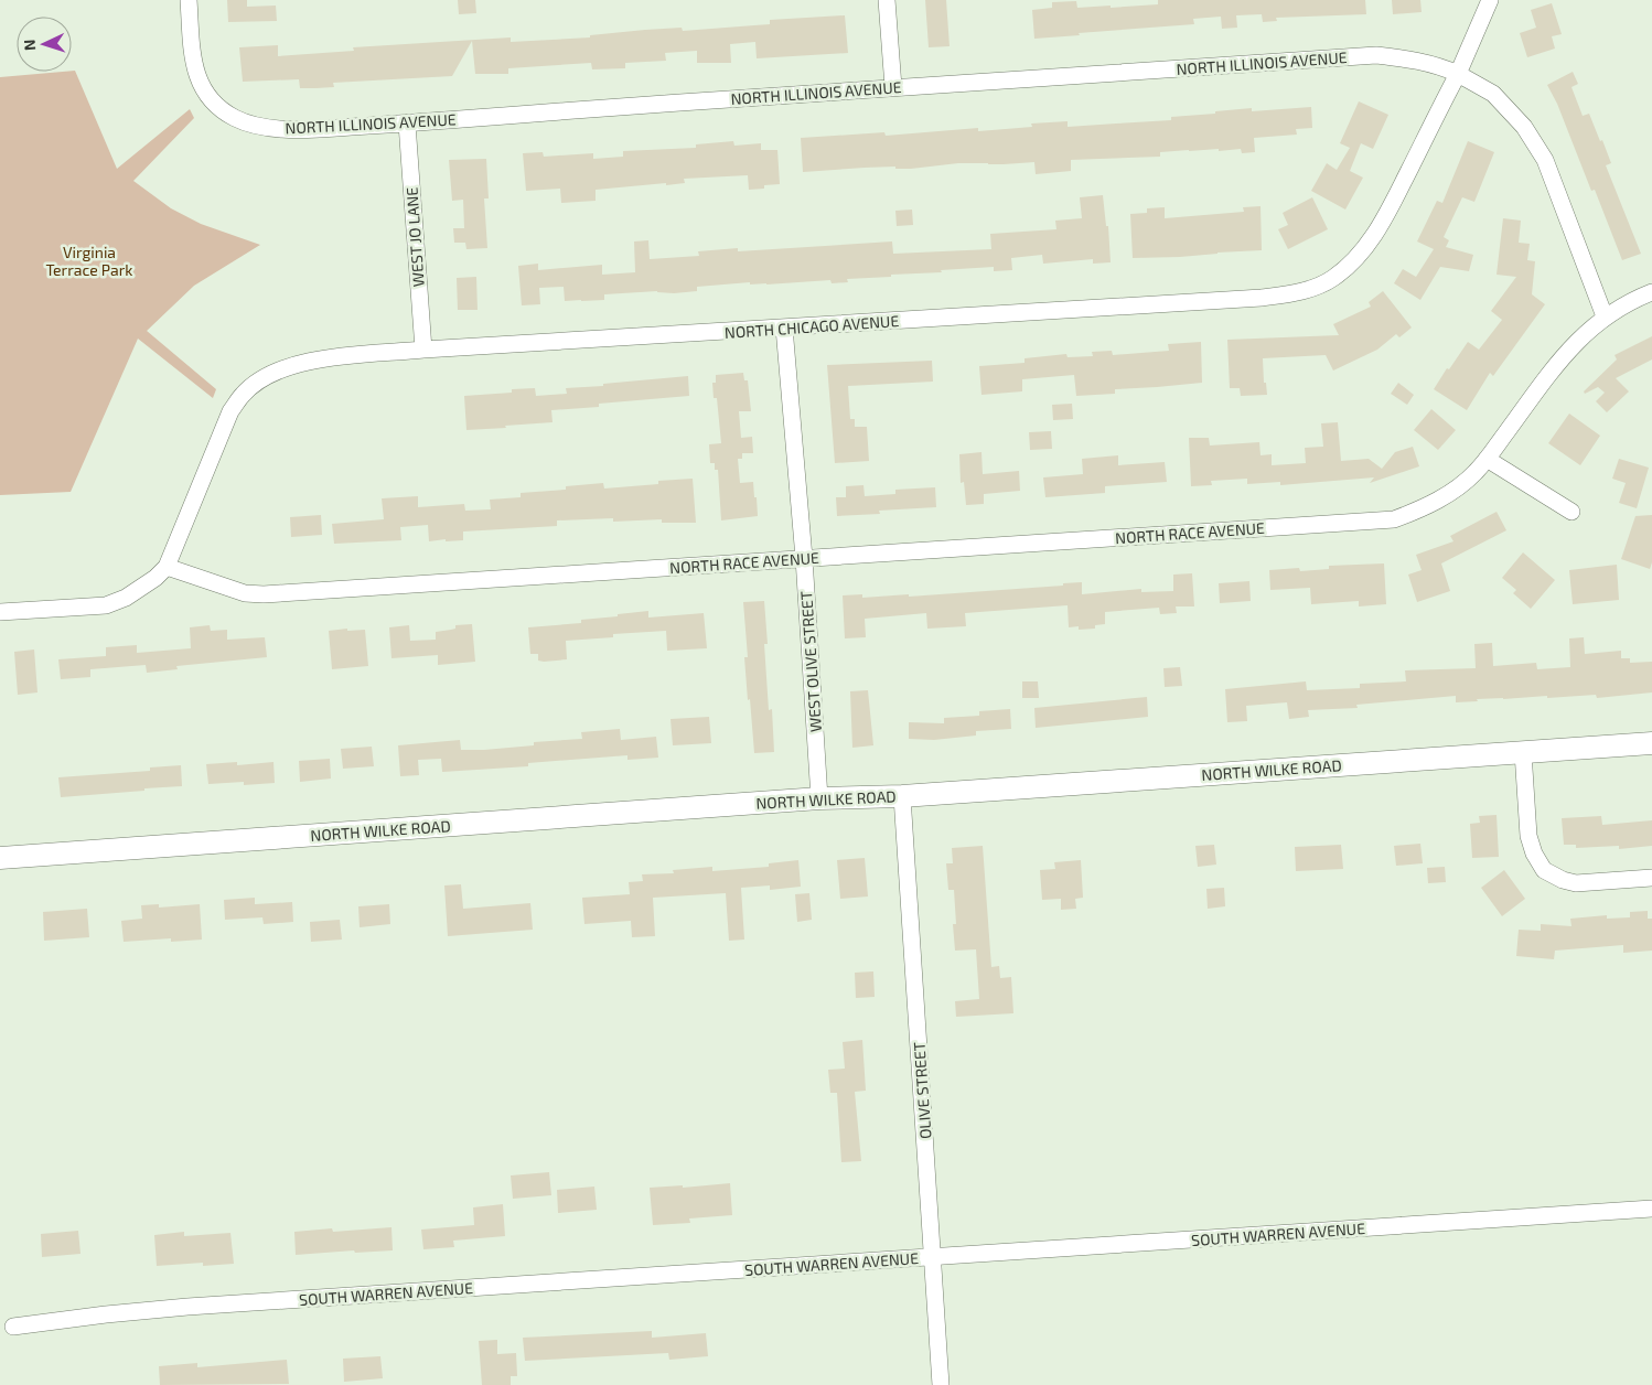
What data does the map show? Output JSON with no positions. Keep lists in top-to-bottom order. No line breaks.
{"streets":{"street":["NORTH ILLINOIS AVENUE","WEST JO LANE","NORTH CHICAGO AVENUE","NORTH RACE AVENUE","WEST OLIVE STREET","NORTH WILKE ROAD","OLIVE STREET","SOUTH WARREN AVENUE"]},"crossings":[["NORTH ILLINOIS AVENUE","WEST JO LANE"],["NORTH ILLINOIS AVENUE","NORTH CHICAGO AVENUE"],["NORTH ILLINOIS AVENUE","NORTH RACE AVENUE"],["WEST JO LANE","NORTH CHICAGO AVENUE"],["NORTH CHICAGO AVENUE","NORTH RACE AVENUE"],["NORTH CHICAGO AVENUE","WEST OLIVE STREET"],["NORTH RACE AVENUE","WEST OLIVE STREET"],["WEST OLIVE STREET","NORTH WILKE ROAD"],["NORTH WILKE ROAD","OLIVE STREET"],["OLIVE STREET","SOUTH WARREN AVENUE"]],"parks":["Virginia Terrace Park"],"north":"left"}
